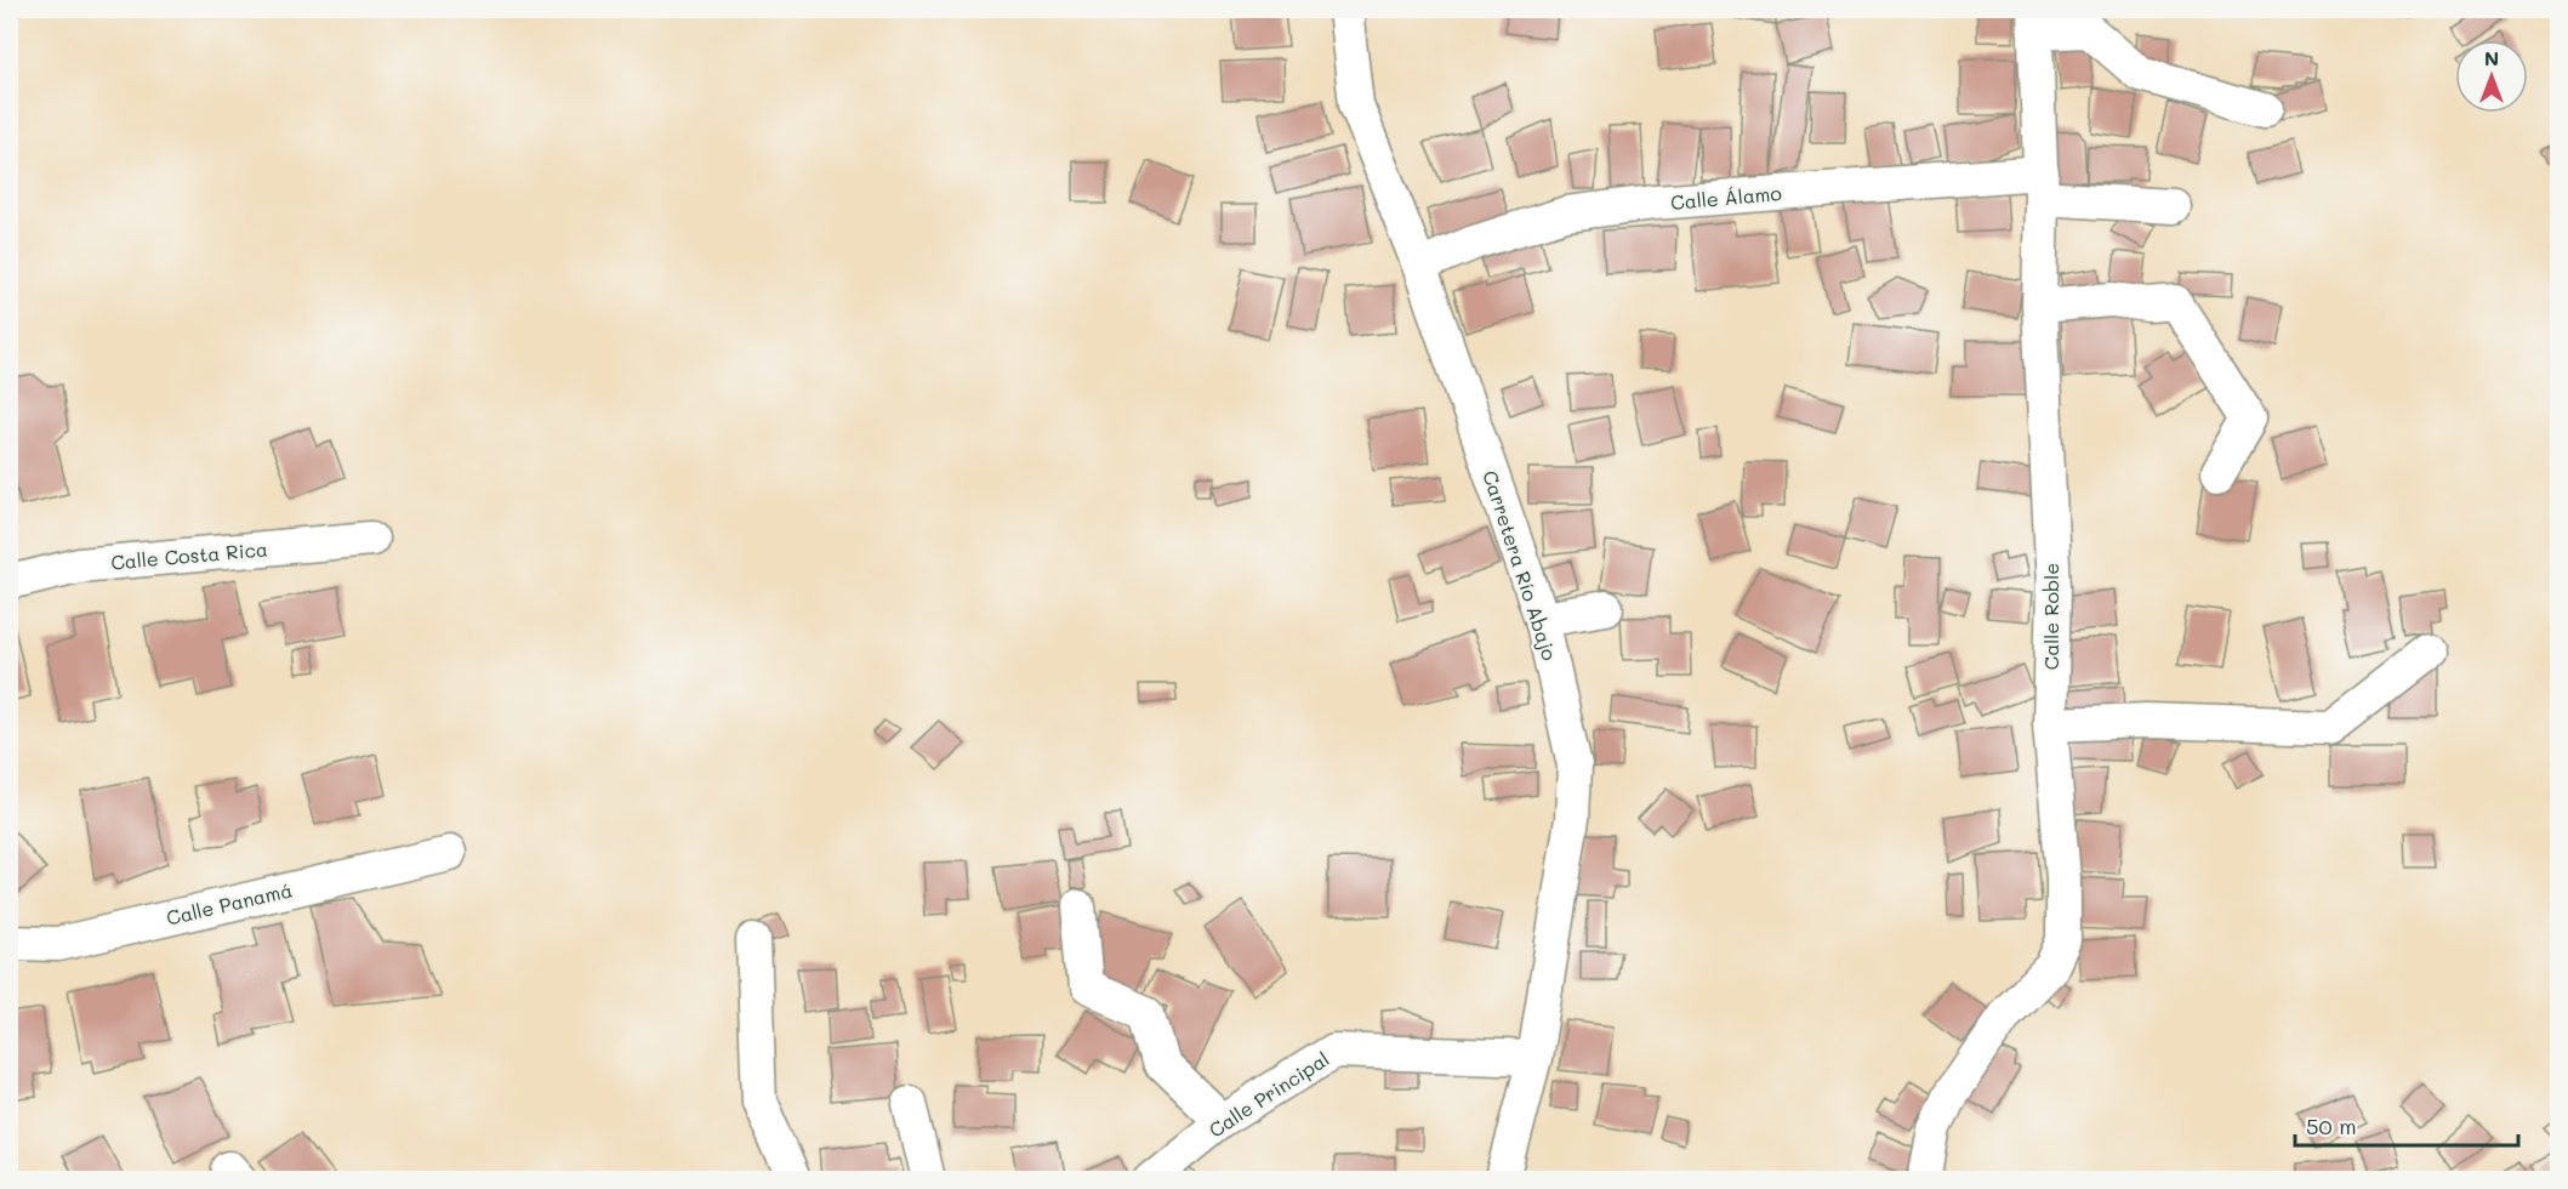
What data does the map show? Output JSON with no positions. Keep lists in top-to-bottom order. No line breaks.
{"streets":{"street":["Calle Álamo","Calle Costa Rica","Carretera Río Abajo","Calle Roble","Calle Panamá","Calle Principal"]},"crossings":[["Calle Álamo","Carretera Río Abajo"],["Calle Álamo","Calle Roble"],["Carretera Río Abajo","Calle Principal"]],"scale_bar":"50 m","north":"top"}
